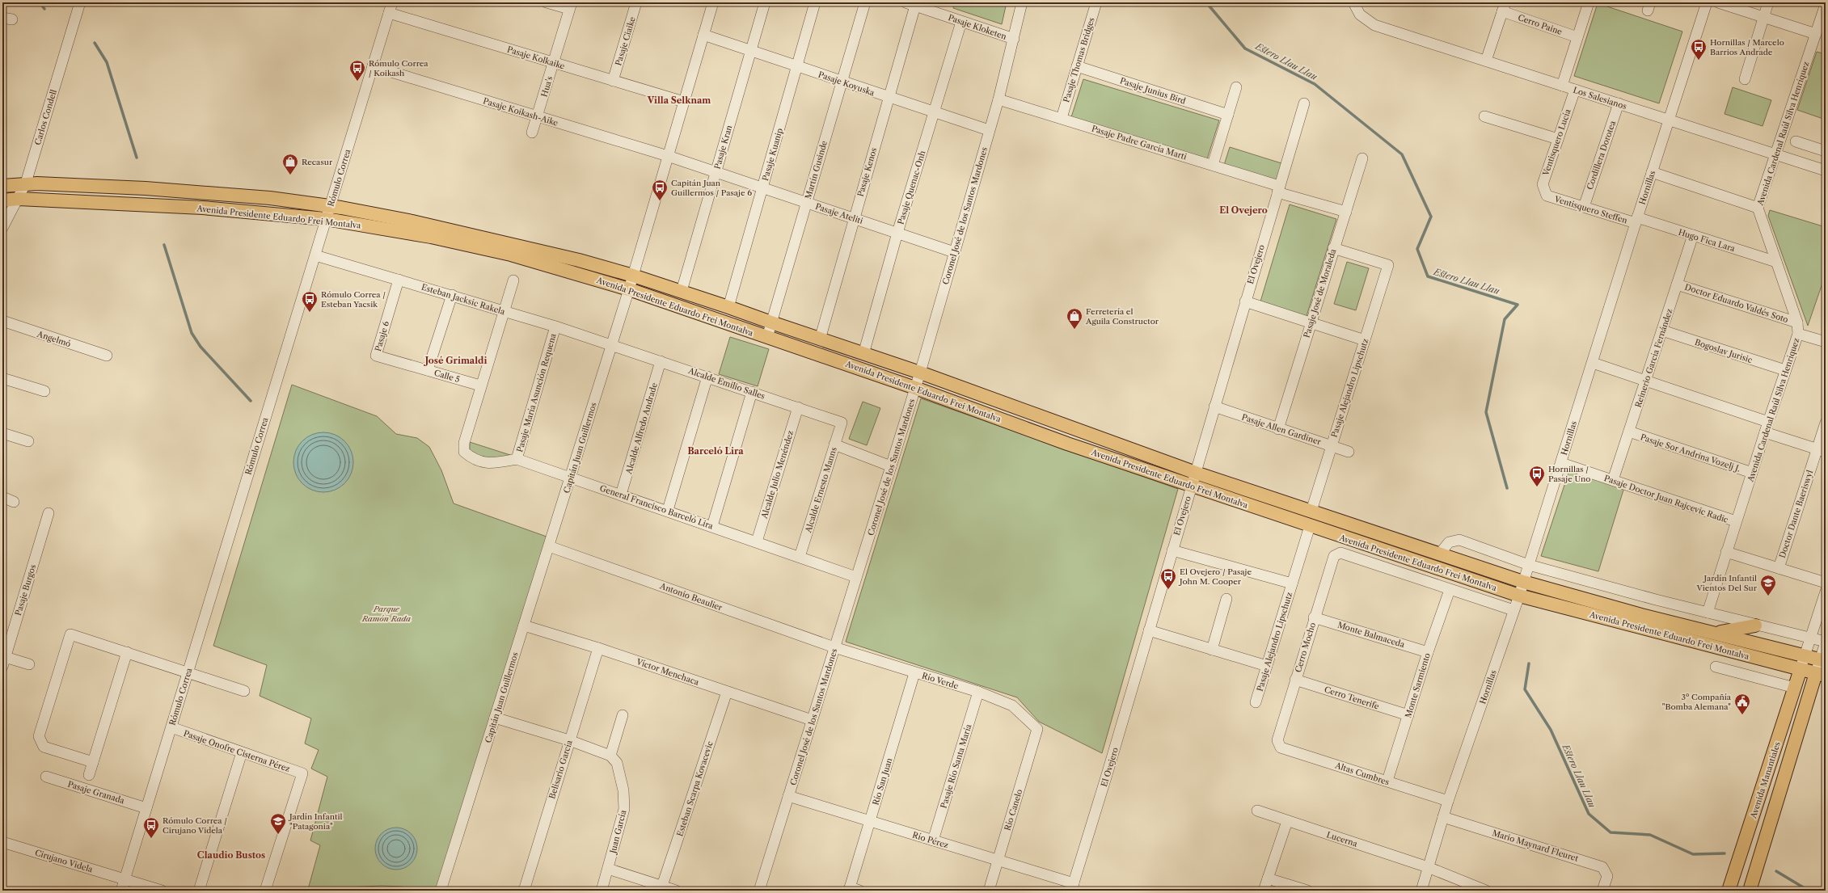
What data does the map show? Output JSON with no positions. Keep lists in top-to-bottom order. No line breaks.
{"streets":{"main road":["Avenida Presidente Eduardo Frei Montalva","Avenida Manantiales"],"street":["Cerro Paine","Pasaje Kloketen","Pasaje Ciaike","Pasaje Kolkaike","Pasaje Thomas Bridges","Pasaje Koyuska","Hua's","Pasaje Junius Bird","Los Salesianos","Pasaje Koikash-Aike","Carlos Condell","Avenida Cardenal Raúl Silva Henríquez","Pasaje Padre García Marti","Ventisquero Lucía","Pasaje Kran","Pasaje Kuanip","Cordillera Dorotea","Martín Gusinde","Pasaje Kenos","Rómulo Correa","Pasaje Quenac-Onh","Hornillas","Ventisquero Steffen","Pasaje Ateliti","Coronel José de los Santos Mardones","Hugo Fica Lara","El Ovejero","Pasaje José de Moraleda","Esteban Jacksic Rakela","Doctor Eduardo Valdés Soto","Pasaje 6","Angelmó","Bogoslav Jurisic","Reinerio García Fernández","Calle 5","Alcalde Emilio Salles","Pasaje Alejandro Lipschutz","Pasaje María Asunción Requena","Alcalde Alfredo Andrade","Pasaje Allen Gardiner","Capitán Juan Guillermos","Pasaje Sor Andrina Vozelj J.","Alcalde Julio Menéndez","Alcalde Ernesto Manns","Pasaje Doctor Juan Rajcevic Radic","General Francisco Barceló Lira","Doctor Dante Baeriswyl","Pasaje Burgos","Antonio Beaulier","Monte Balmaceda","Cerro Mocho","Víctor Menchaca","Río Verde","Monte Sarmiento","Cerro Tenerife","Pasaje Onofre Cisterna Pérez","Pasaje Río Santa María","Belisario García","Altas Cumbres","Río San Juan","Esteban Scarpa Kovacevic","Pasaje Granada","Río Canelo","Juan García","Lucerna","Río Pérez","Mario Maynard Fleuret","Cirujano Videla"]},"crossings":[["Pasaje Kloketen","Pasaje Kenos"],["Pasaje Kloketen","Pasaje Quenac-Onh"],["Pasaje Kloketen","Coronel José de los Santos Mardones"],["Pasaje Ciaike","Pasaje Kolkaike"],["Pasaje Kolkaike","Hua's"],["Pasaje Kolkaike","Rómulo Correa"],["Pasaje Kolkaike","Capitán Juan Guillermos"],["Pasaje Thomas Bridges","Pasaje Junius Bird"],["Pasaje Thomas Bridges","Pasaje Padre García Marti"],["Pasaje Koyuska","Pasaje Kran"],["Pasaje Koyuska","Pasaje Kuanip"],["Pasaje Koyuska","Martín Gusinde"],["Pasaje Koyuska","Pasaje Kenos"],["Pasaje Koyuska","Pasaje Quenac-Onh"],["Pasaje Koyuska","Coronel José de los Santos Mardones"],["Pasaje Koyuska","Capitán Juan Guillermos"],["Hua's","Pasaje Koikash-Aike"],["Los Salesianos","Avenida Cardenal Raúl Silva Henríquez"],["Los Salesianos","Ventisquero Lucía"],["Los Salesianos","Cordillera Dorotea"],["Los Salesianos","Hornillas"],["Pasaje Koikash-Aike","Rómulo Correa"],["Pasaje Koikash-Aike","Pasaje Ateliti"],["Pasaje Koikash-Aike","Capitán Juan Guillermos"],["Carlos Condell","Avenida Presidente Eduardo Frei Montalva"],["Avenida Cardenal Raúl Silva Henríquez","Avenida Presidente Eduardo Frei Montalva"],["Avenida Cardenal Raúl Silva Henríquez","Hugo Fica Lara"],["Avenida Cardenal Raúl Silva Henríquez","Doctor Eduardo Valdés Soto"],["Avenida Cardenal Raúl Silva Henríquez","Bogoslav Jurisic"],["Avenida Cardenal Raúl Silva Henríquez","Pasaje Sor Andrina Vozelj J."],["Avenida Cardenal Raúl Silva Henríquez","Pasaje Doctor Juan Rajcevic Radic"],["Pasaje Padre García Marti","Coronel José de los Santos Mardones"],["Pasaje Padre García Marti","El Ovejero"],["Pasaje Padre García Marti","Pasaje José de Moraleda"],["Ventisquero Lucía","Ventisquero Steffen"],["Pasaje Kran","Pasaje Ateliti"],["Pasaje Kran","Avenida Presidente Eduardo Frei Montalva"],["Pasaje Kuanip","Pasaje Ateliti"],["Pasaje Kuanip","Avenida Presidente Eduardo Frei Montalva"],["Cordillera Dorotea","Ventisquero Steffen"],["Martín Gusinde","Pasaje Ateliti"],["Martín Gusinde","Avenida Presidente Eduardo Frei Montalva"],["Pasaje Kenos","Pasaje Ateliti"],["Pasaje Kenos","Avenida Presidente Eduardo Frei Montalva"],["Rómulo Correa","Avenida Presidente Eduardo Frei Montalva"],["Rómulo Correa","Esteban Jacksic Rakela"],["Rómulo Correa","Pasaje Onofre Cisterna Pérez"],["Rómulo Correa","Pasaje Granada"],["Rómulo Correa","Cirujano Videla"],["Pasaje Quenac-Onh","Pasaje Ateliti"],["Pasaje Quenac-Onh","Avenida Presidente Eduardo Frei Montalva"],["Hornillas","Ventisquero Steffen"],["Hornillas","Avenida Presidente Eduardo Frei Montalva"],["Hornillas","Hugo Fica Lara"],["Hornillas","Pasaje Doctor Juan Rajcevic Radic"],["Hornillas","Altas Cumbres"],["Hornillas","Lucerna"],["Hornillas","Mario Maynard Fleuret"],["Ventisquero Steffen","Hugo Fica Lara"],["Pasaje Ateliti","Coronel José de los Santos Mardones"],["Pasaje Ateliti","Capitán Juan Guillermos"],["Coronel José de los Santos Mardones","Avenida Presidente Eduardo Frei Montalva"],["Coronel José de los Santos Mardones","General Francisco Barceló Lira"],["Coronel José de los Santos Mardones","Antonio Beaulier"],["Coronel José de los Santos Mardones","Víctor Menchaca"],["Coronel José de los Santos Mardones","Río Verde"],["Coronel José de los Santos Mardones","Río Pérez"],["Avenida Presidente Eduardo Frei Montalva","El Ovejero"],["Avenida Presidente Eduardo Frei Montalva","Pasaje Alejandro Lipschutz"],["Avenida Presidente Eduardo Frei Montalva","Capitán Juan Guillermos"],["Avenida Presidente Eduardo Frei Montalva","Cerro Mocho"],["Avenida Presidente Eduardo Frei Montalva","Monte Sarmiento"],["Avenida Presidente Eduardo Frei Montalva","Avenida Manantiales"],["Hugo Fica Lara","Reinerio García Fernández"],["El Ovejero","Pasaje Allen Gardiner"],["El Ovejero","Río Pérez"],["Pasaje José de Moraleda","Pasaje Alejandro Lipschutz"],["Pasaje José de Moraleda","Pasaje Allen Gardiner"],["Esteban Jacksic Rakela","Pasaje 6"],["Esteban Jacksic Rakela","Alcalde Emilio Salles"],["Esteban Jacksic Rakela","Pasaje María Asunción Requena"],["Esteban Jacksic Rakela","Capitán Juan Guillermos"],["Doctor Eduardo Valdés Soto","Reinerio García Fernández"],["Pasaje 6","Calle 5"],["Bogoslav Jurisic","Reinerio García Fernández"],["Reinerio García Fernández","Pasaje Sor Andrina Vozelj J."],["Reinerio García Fernández","Pasaje Doctor Juan Rajcevic Radic"],["Calle 5","General Francisco Barceló Lira"],["Alcalde Emilio Salles","Alcalde Alfredo Andrade"],["Alcalde Emilio Salles","Capitán Juan Guillermos"],["Alcalde Emilio Salles","Alcalde Julio Menéndez"],["Alcalde Emilio Salles","Alcalde Ernesto Manns"],["Pasaje Alejandro Lipschutz","Pasaje Allen Gardiner"],["Pasaje María Asunción Requena","General Francisco Barceló Lira"],["Alcalde Alfredo Andrade","General Francisco Barceló Lira"],["Capitán Juan Guillermos","General Francisco Barceló Lira"],["Capitán Juan Guillermos","Antonio Beaulier"],["Capitán Juan Guillermos","Víctor Menchaca"],["Alcalde Julio Menéndez","General Francisco Barceló Lira"],["Alcalde Ernesto Manns","General Francisco Barceló Lira"],["Antonio Beaulier","Río Verde"],["Monte Balmaceda","Cerro Mocho"],["Monte Balmaceda","Monte Sarmiento"],["Cerro Mocho","Cerro Tenerife"],["Cerro Mocho","Altas Cumbres"],["Víctor Menchaca","Belisario García"],["Víctor Menchaca","Esteban Scarpa Kovacevic"],["Río Verde","Pasaje Río Santa María"],["Río Verde","Río San Juan"],["Río Verde","Río Canelo"],["Monte Sarmiento","Cerro Tenerife"],["Monte Sarmiento","Altas Cumbres"],["Pasaje Río Santa María","Río Pérez"],["Río San Juan","Río Pérez"],["Río Canelo","Río Pérez"]],"districts":["Villa Selknam","El Ovejero","José Grimaldi","Barceló Lira","Claudio Bustos"],"water":["Estero Llau Llau"],"parks":["Parque Ramón Rada"],"places":{"bus stop":["Hornillas / Marcelo Barrios Andrade","Rómulo Correa / Koikash","Capitán Juan Guillermos / Pasaje 6","Rómulo Correa / Esteban Yacsik","Hornillas / Pasaje Uno","El Ovejero / Pasaje John M. Cooper","Rómulo Correa / Cirujano Videla"],"shop":["Recasur","Ferretería el Aguila Constructor"],"school or university":["Jardín Infantil Vientos Del Sur","Jardín Infantil \"Patagonia\""],"public building":["3º Compañía \"Bomba Alemana\""]}}
